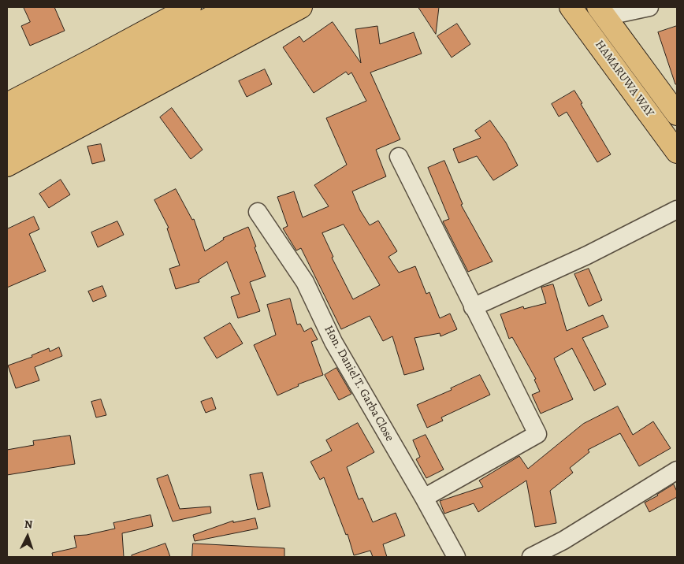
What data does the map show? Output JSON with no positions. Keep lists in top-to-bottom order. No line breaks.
{"streets":{"main road":["HAMARUWA WAY"],"street":["Hon. Daniel T. Garba Close"]},"north":"top"}
